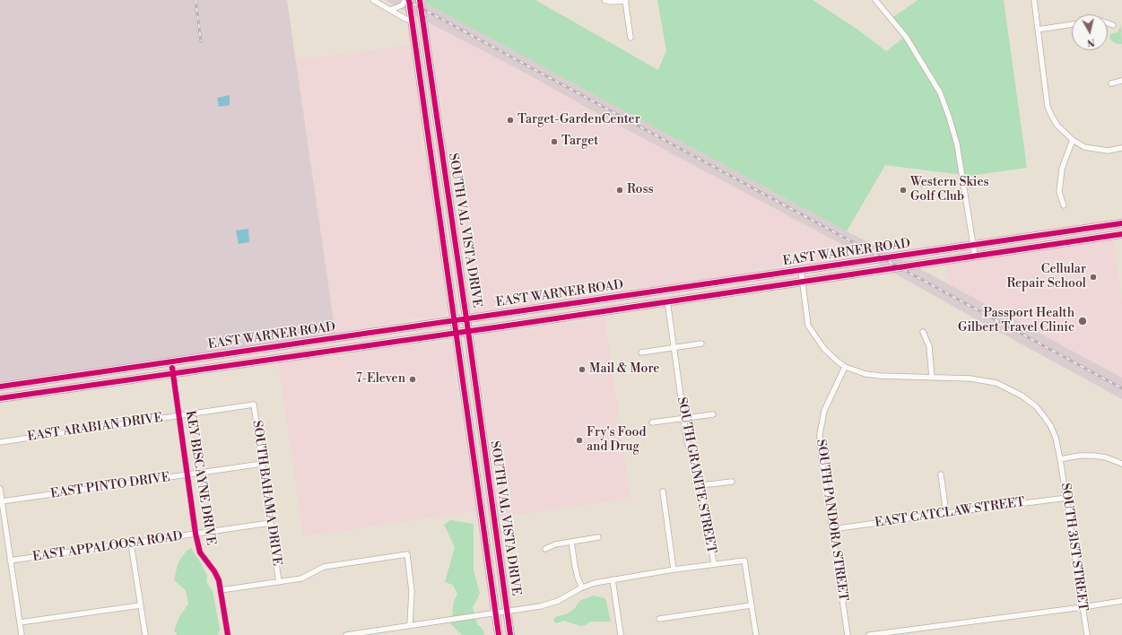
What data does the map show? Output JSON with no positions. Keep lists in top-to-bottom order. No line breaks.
{"streets":{"main road":["SOUTH VAL VISTA DRIVE","EAST WARNER ROAD"],"street":["EAST ARABIAN DRIVE","SOUTH GRANITE STREET","KEY BISCAYNE DRIVE","EAST PINTO DRIVE","SOUTH BAHAMA DRIVE","EAST CATCLAW STREET","SOUTH PANDORA STREET","EAST APPALOOSA ROAD","SOUTH 31ST STREET"]},"crossings":[["SOUTH VAL VISTA DRIVE","EAST WARNER ROAD"],["EAST WARNER ROAD","SOUTH GRANITE STREET"],["EAST WARNER ROAD","KEY BISCAYNE DRIVE"],["EAST ARABIAN DRIVE","KEY BISCAYNE DRIVE"],["EAST ARABIAN DRIVE","SOUTH BAHAMA DRIVE"],["KEY BISCAYNE DRIVE","EAST PINTO DRIVE"],["KEY BISCAYNE DRIVE","EAST APPALOOSA ROAD"],["EAST PINTO DRIVE","SOUTH BAHAMA DRIVE"],["SOUTH BAHAMA DRIVE","EAST APPALOOSA ROAD"],["EAST CATCLAW STREET","SOUTH PANDORA STREET"],["EAST CATCLAW STREET","SOUTH 31ST STREET"],["SOUTH PANDORA STREET","SOUTH 31ST STREET"]],"places":["Target-GardenCenter","Target","Ross","Western Skies Golf Club","Cellular Repair School","Passport Health Gilbert Travel Clinic","Mail & More","7-Eleven","Fry's Food and Drug"],"north":"bottom"}
